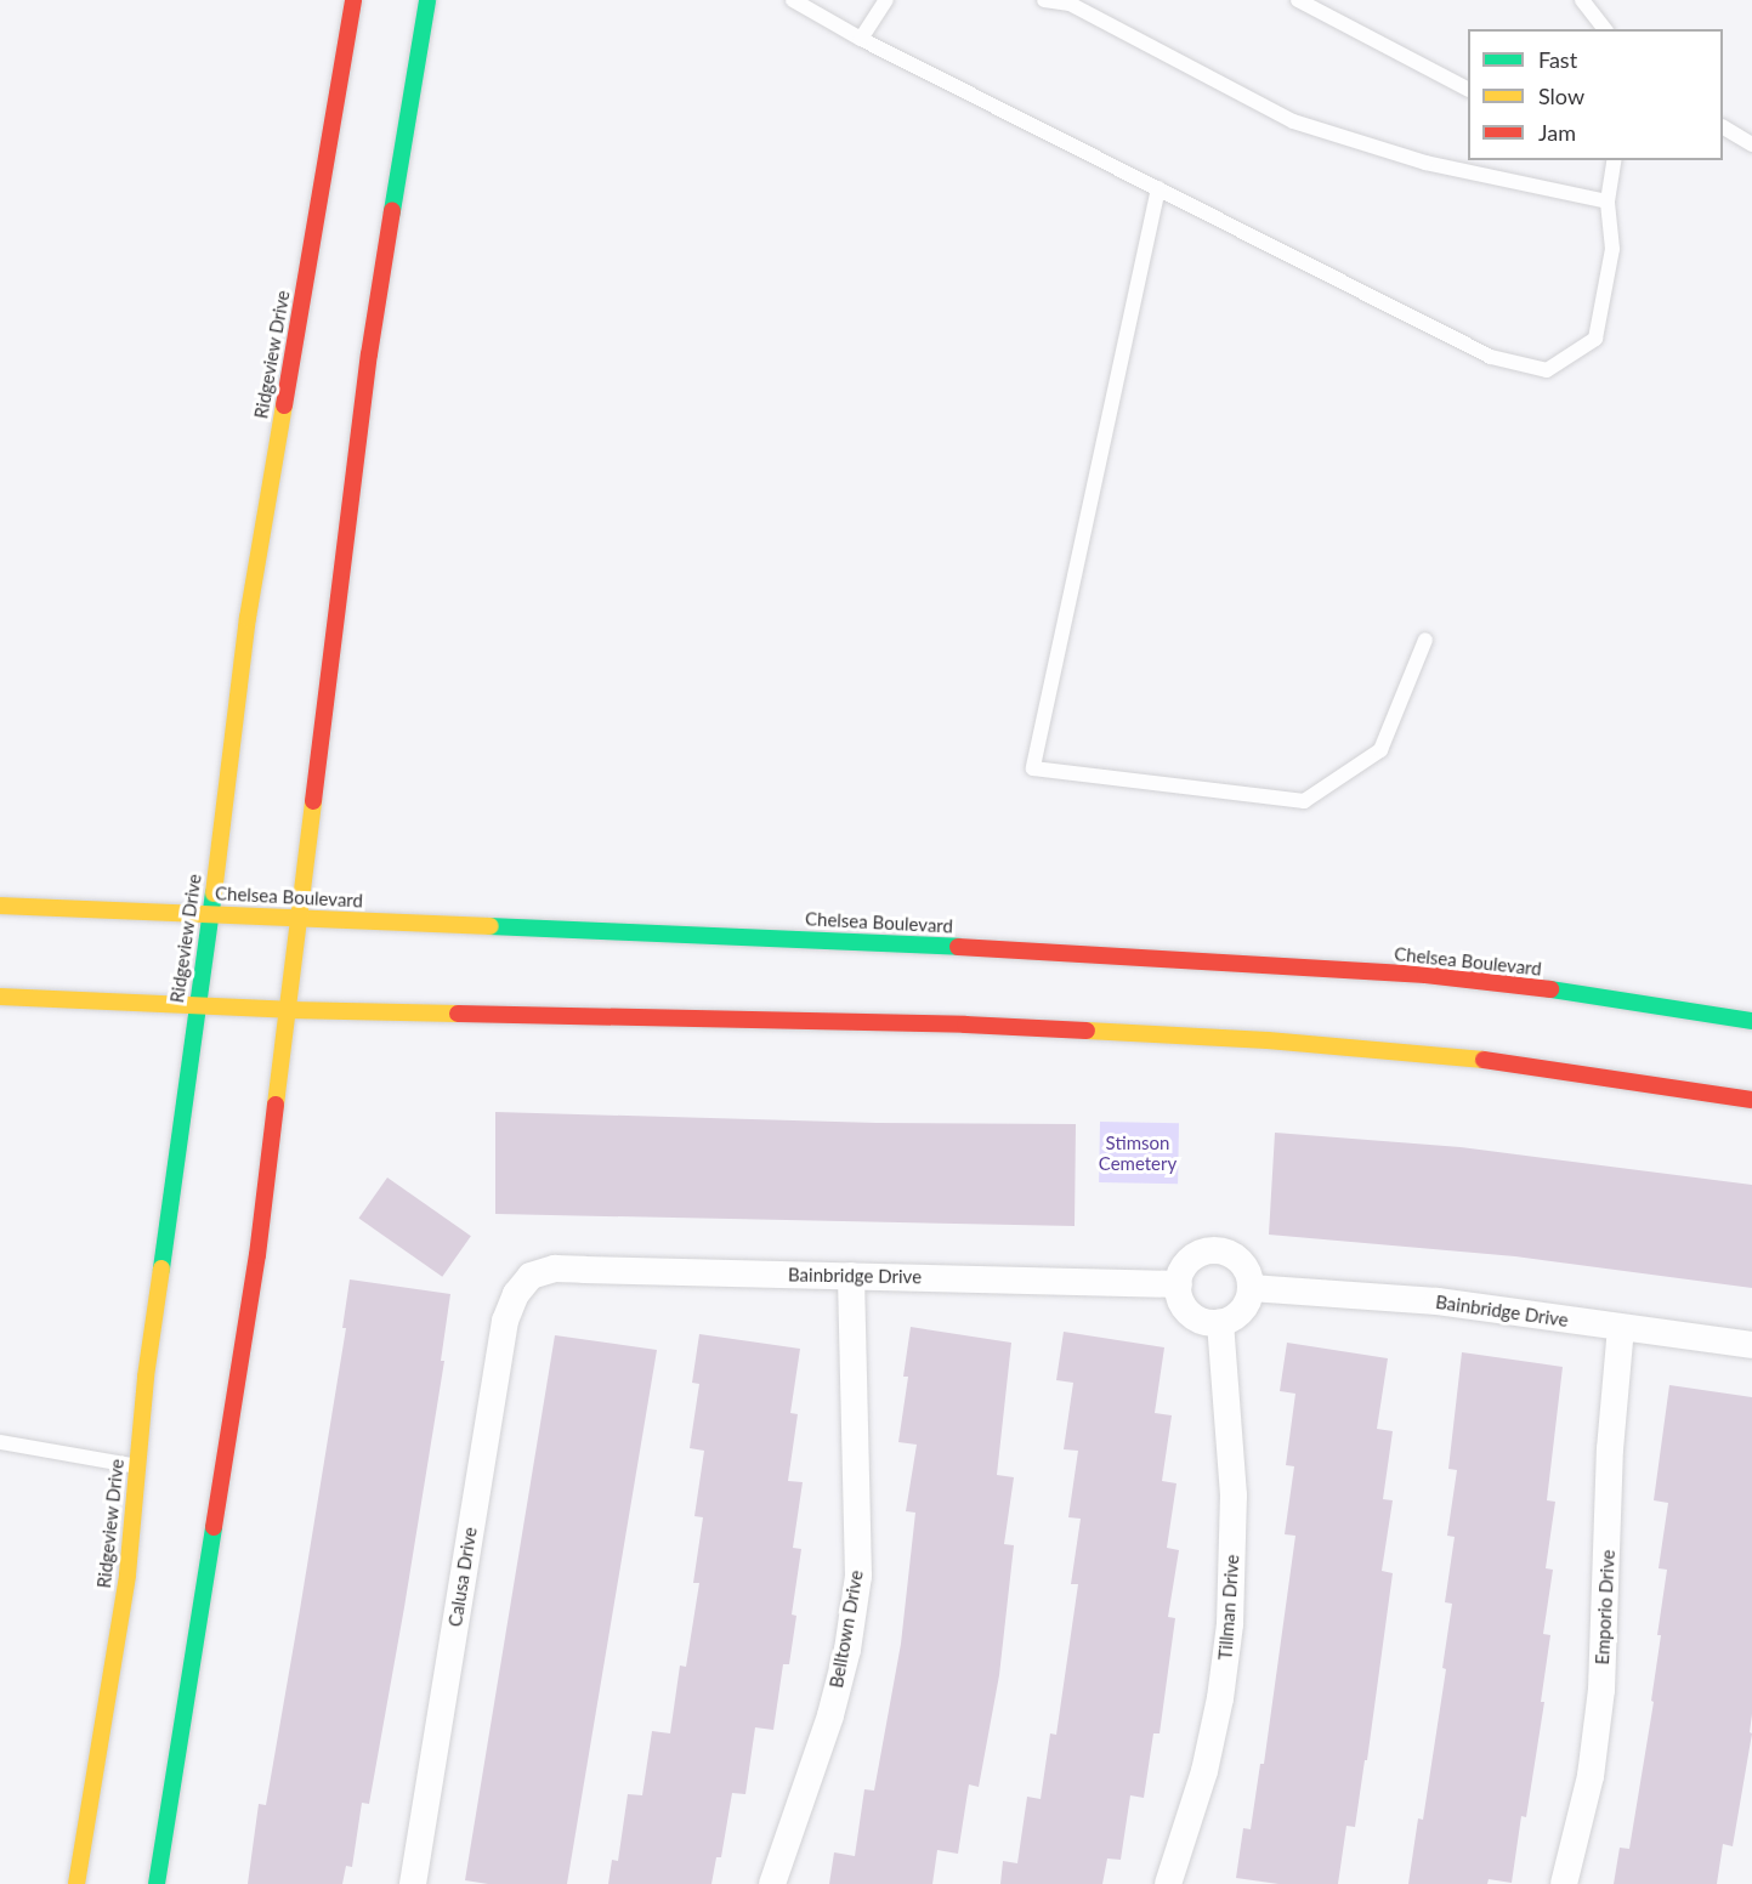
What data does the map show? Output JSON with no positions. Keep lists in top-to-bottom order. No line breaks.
{"streets":{"main road":["Ridgeview Drive","Chelsea Boulevard"],"street":["Bainbridge Drive","Calusa Drive","Tillman Drive","Emporio Drive","Belltown Drive"]},"crossings":[["Ridgeview Drive","Chelsea Boulevard"],["Bainbridge Drive","Calusa Drive"],["Bainbridge Drive","Tillman Drive"],["Bainbridge Drive","Emporio Drive"],["Bainbridge Drive","Belltown Drive"]],"parks":["Stimson Cemetery"],"legend":["Fast","Slow","Jam"]}
